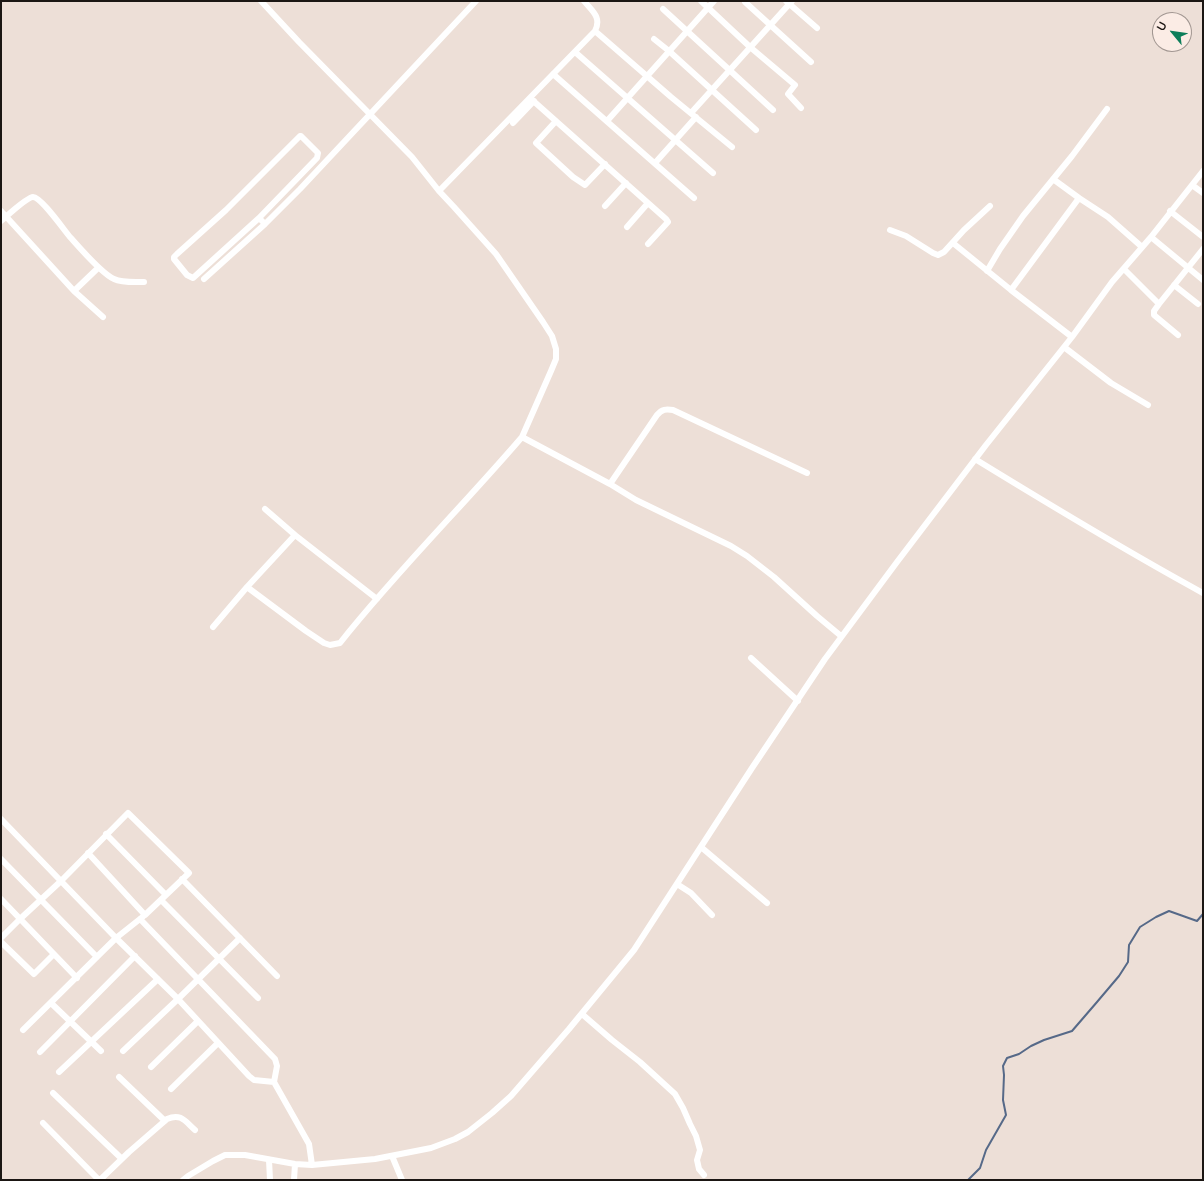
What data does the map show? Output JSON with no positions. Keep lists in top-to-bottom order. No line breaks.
{"north":"top left"}
